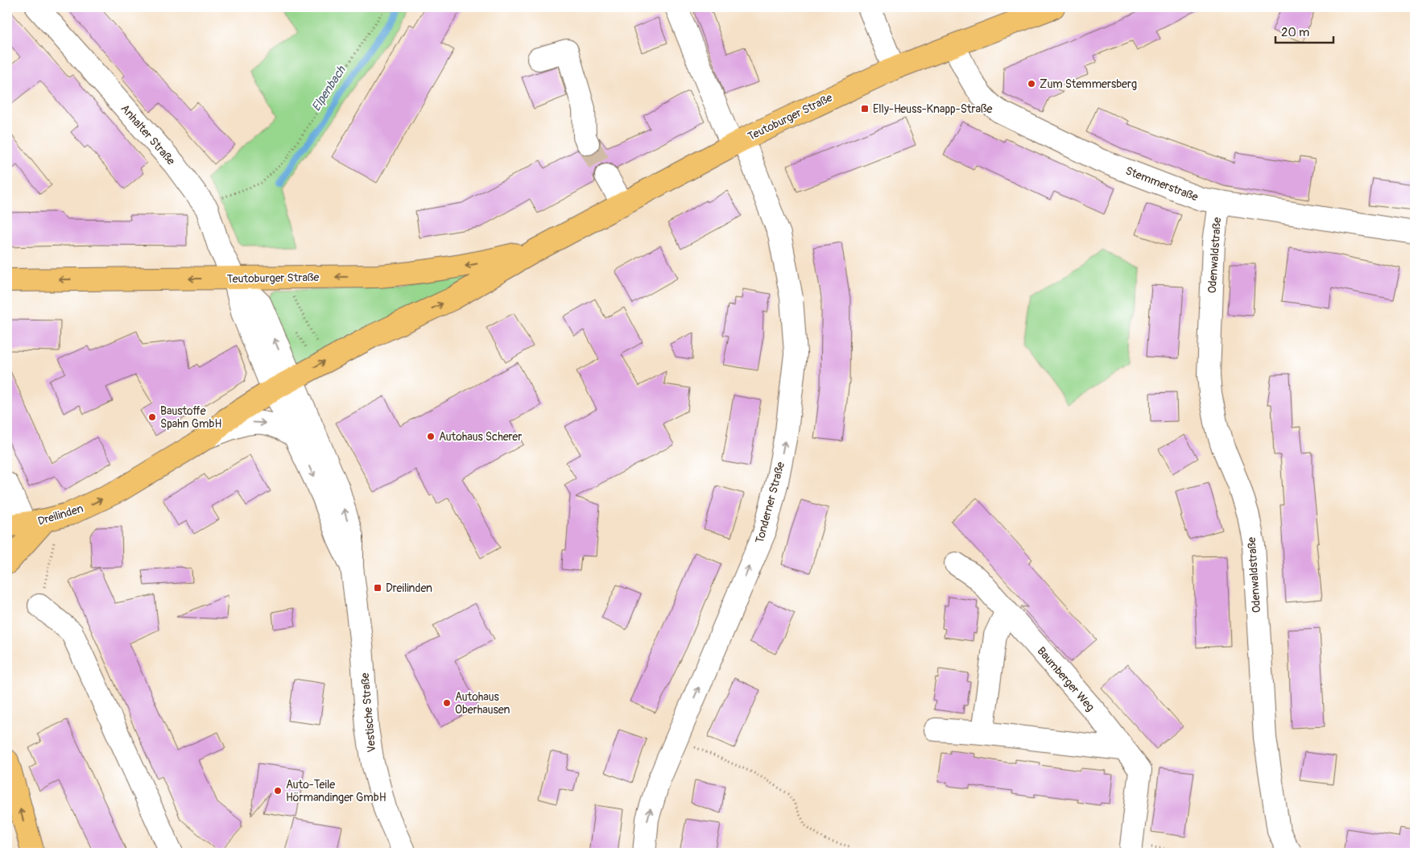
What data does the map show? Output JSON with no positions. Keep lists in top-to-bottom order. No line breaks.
{"streets":{"main road":["Teutoburger Straße","Dreilinden"],"street":["Anhalter Straße","Stemmerstraße","Odenwaldstraße","Tonderner Straße","Baumberger Weg","Vestische Straße"]},"crossings":[["Teutoburger Straße","Anhalter Straße"],["Teutoburger Straße","Stemmerstraße"],["Teutoburger Straße","Tonderner Straße"],["Teutoburger Straße","Dreilinden"],["Teutoburger Straße","Vestische Straße"],["Anhalter Straße","Dreilinden"],["Anhalter Straße","Vestische Straße"],["Stemmerstraße","Odenwaldstraße"],["Dreilinden","Vestische Straße"]],"one_way":["Tonderner Straße","Dreilinden"],"water":["Elpenbach"],"places":{"other":["Zum Stemmersberg","Baustoffe Spahn GmbH","Autohaus Scherer","Autohaus Oberhausen","Auto-Teile Hörmandinger GmbH"],"transit":["Elly-Heuss-Knapp-Straße","Dreilinden"]},"scale_bar":"20 m"}
